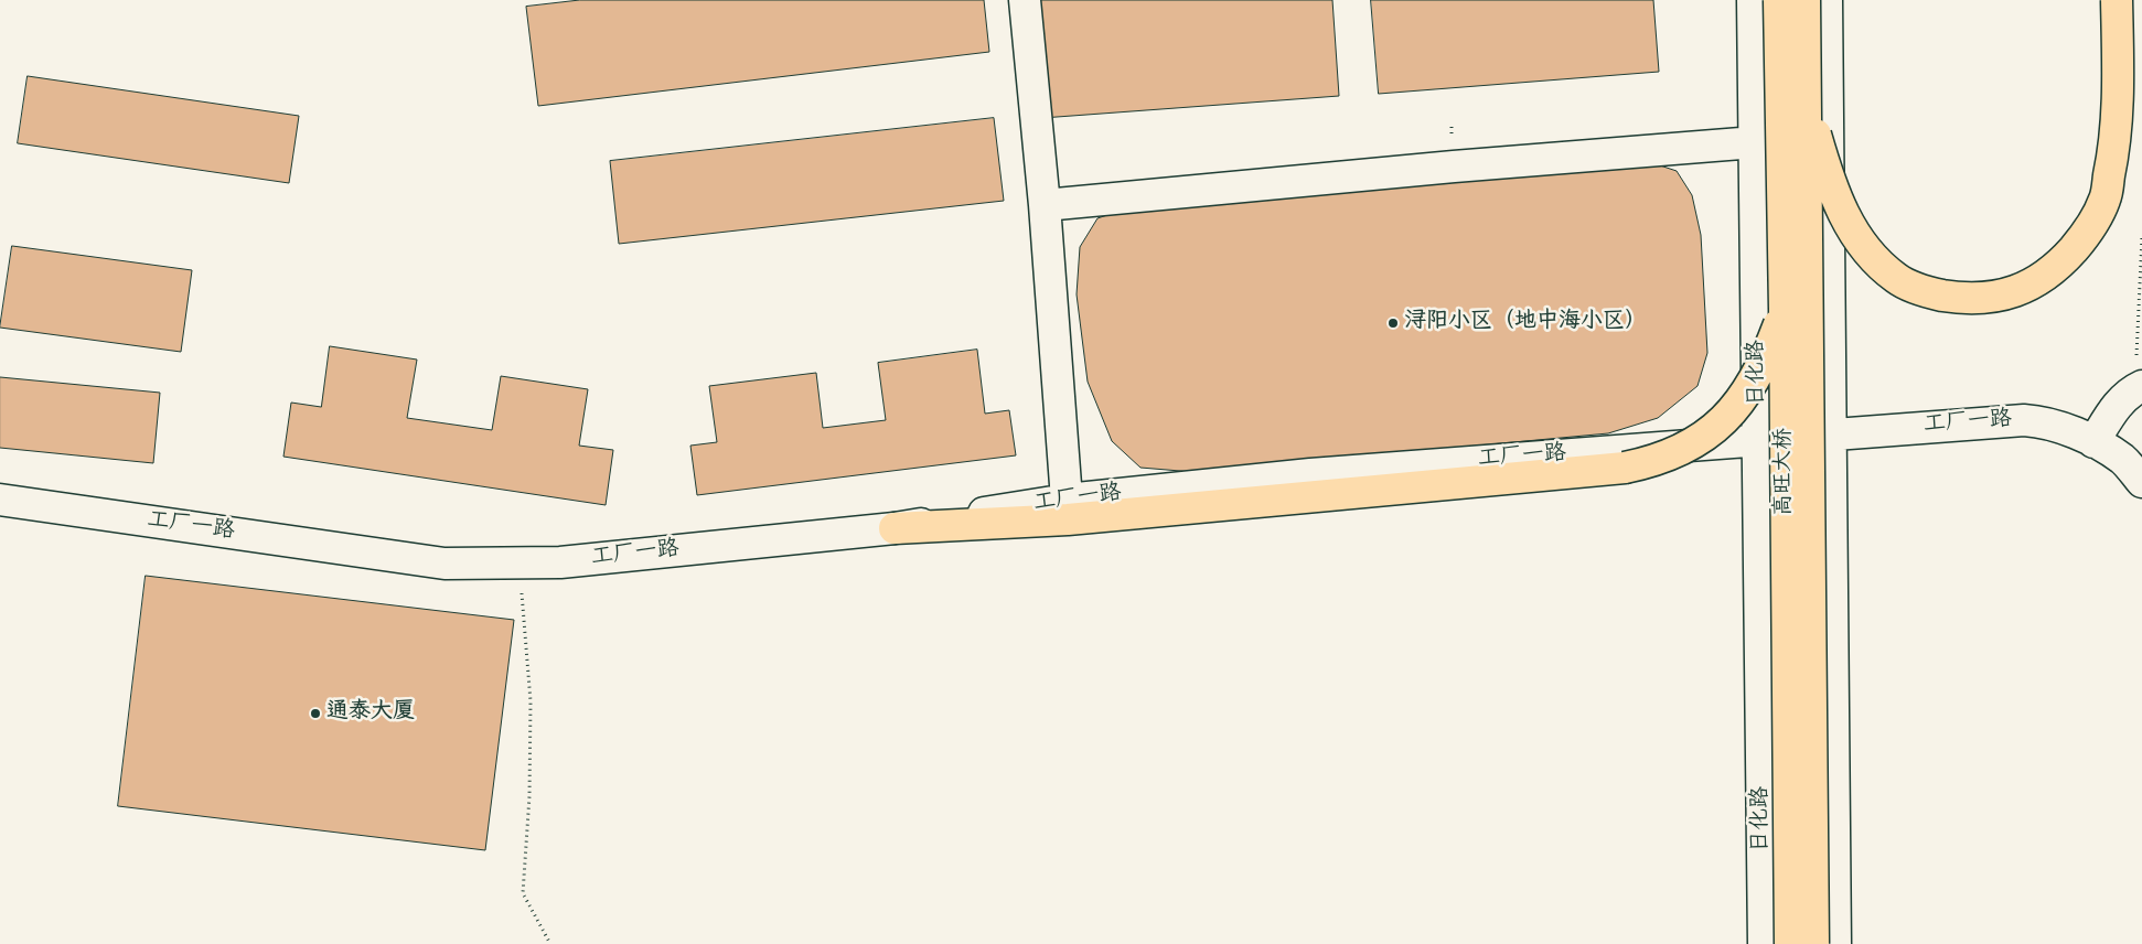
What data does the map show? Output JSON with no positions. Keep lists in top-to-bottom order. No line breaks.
{"streets":{"main road":["高旺大桥"],"street":["日化路","工厂一路"]},"crossings":[["日化路","工厂一路"]],"places":["浔阳小区（地中海小区）","通泰大厦"]}
